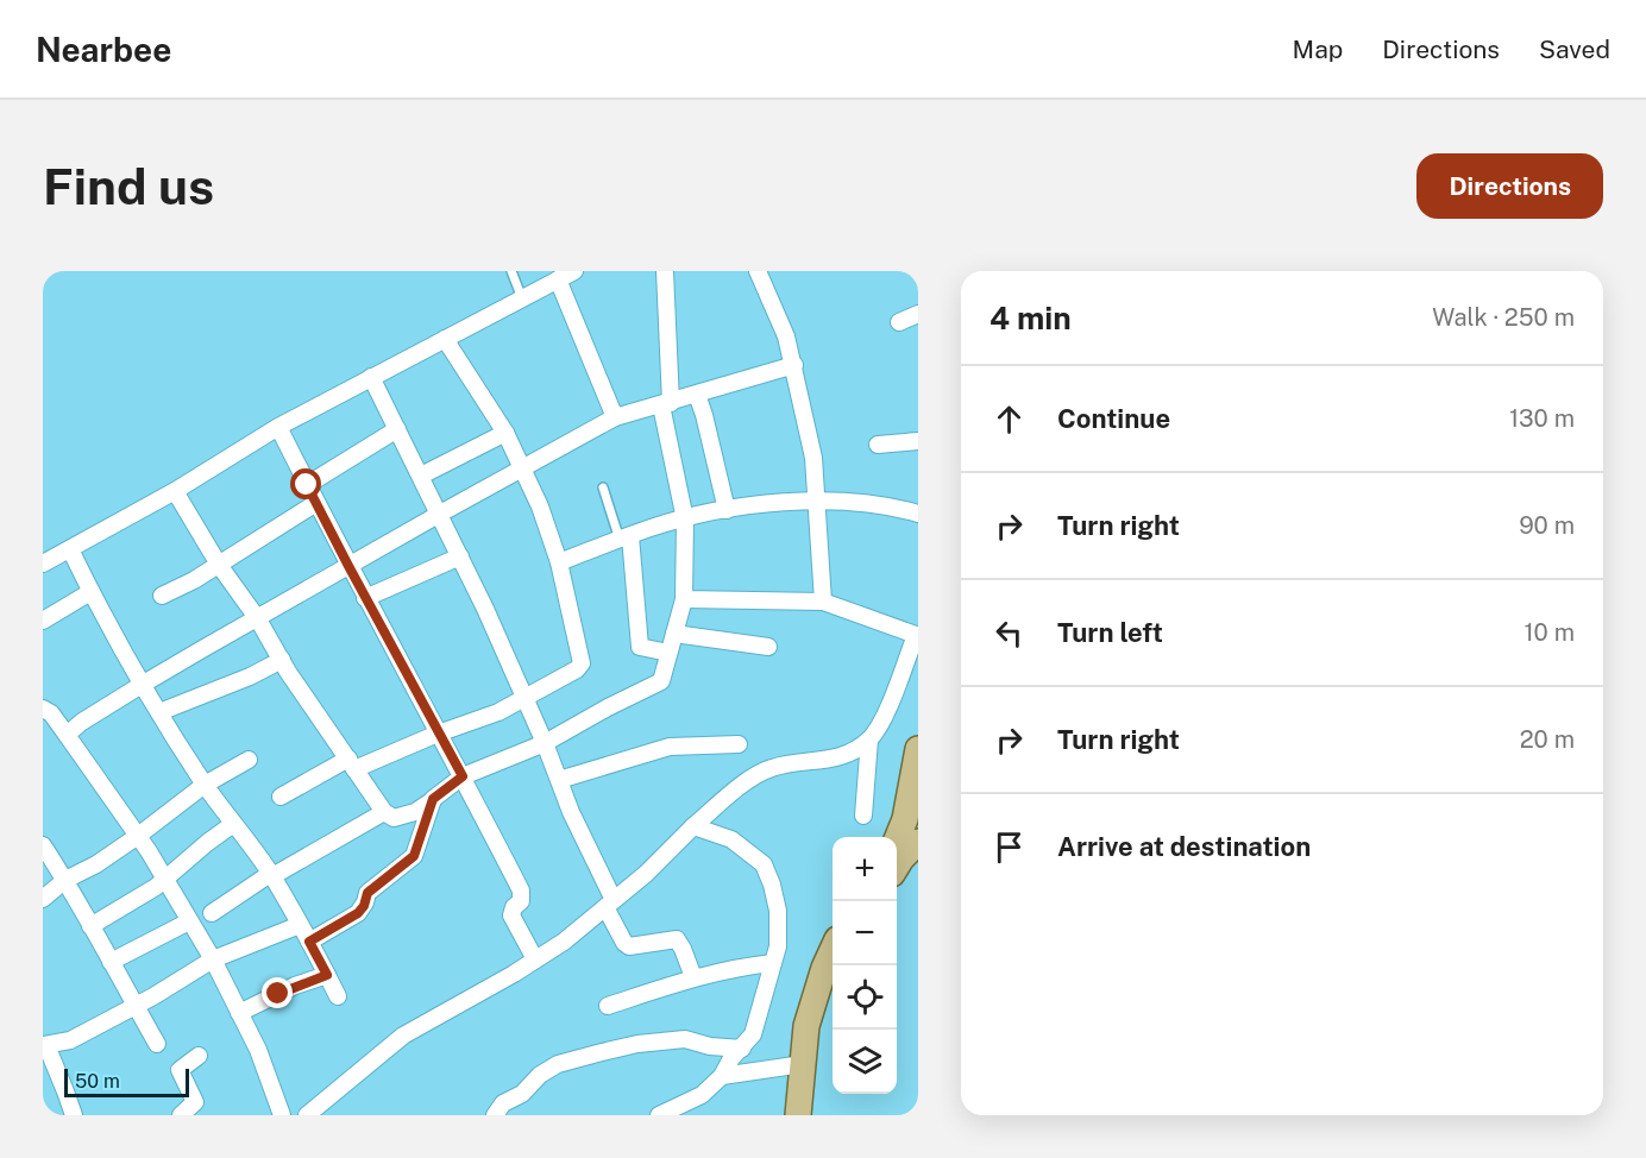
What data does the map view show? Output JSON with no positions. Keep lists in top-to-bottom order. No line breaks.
{"scale_bar":"50 m","page":{"header":"Nearbee","nav":["Map","Directions","Saved"],"buttons":"Directions","title":"Find us","heading":["4 min","Walk · 250 m"],"list":[["Continue","130 m"],["Turn right","90 m"],["Turn left","10 m"],["Turn right","20 m"],"Arrive at destination"],"map_buttons":["+","−"],"scale":"50 m"}}
